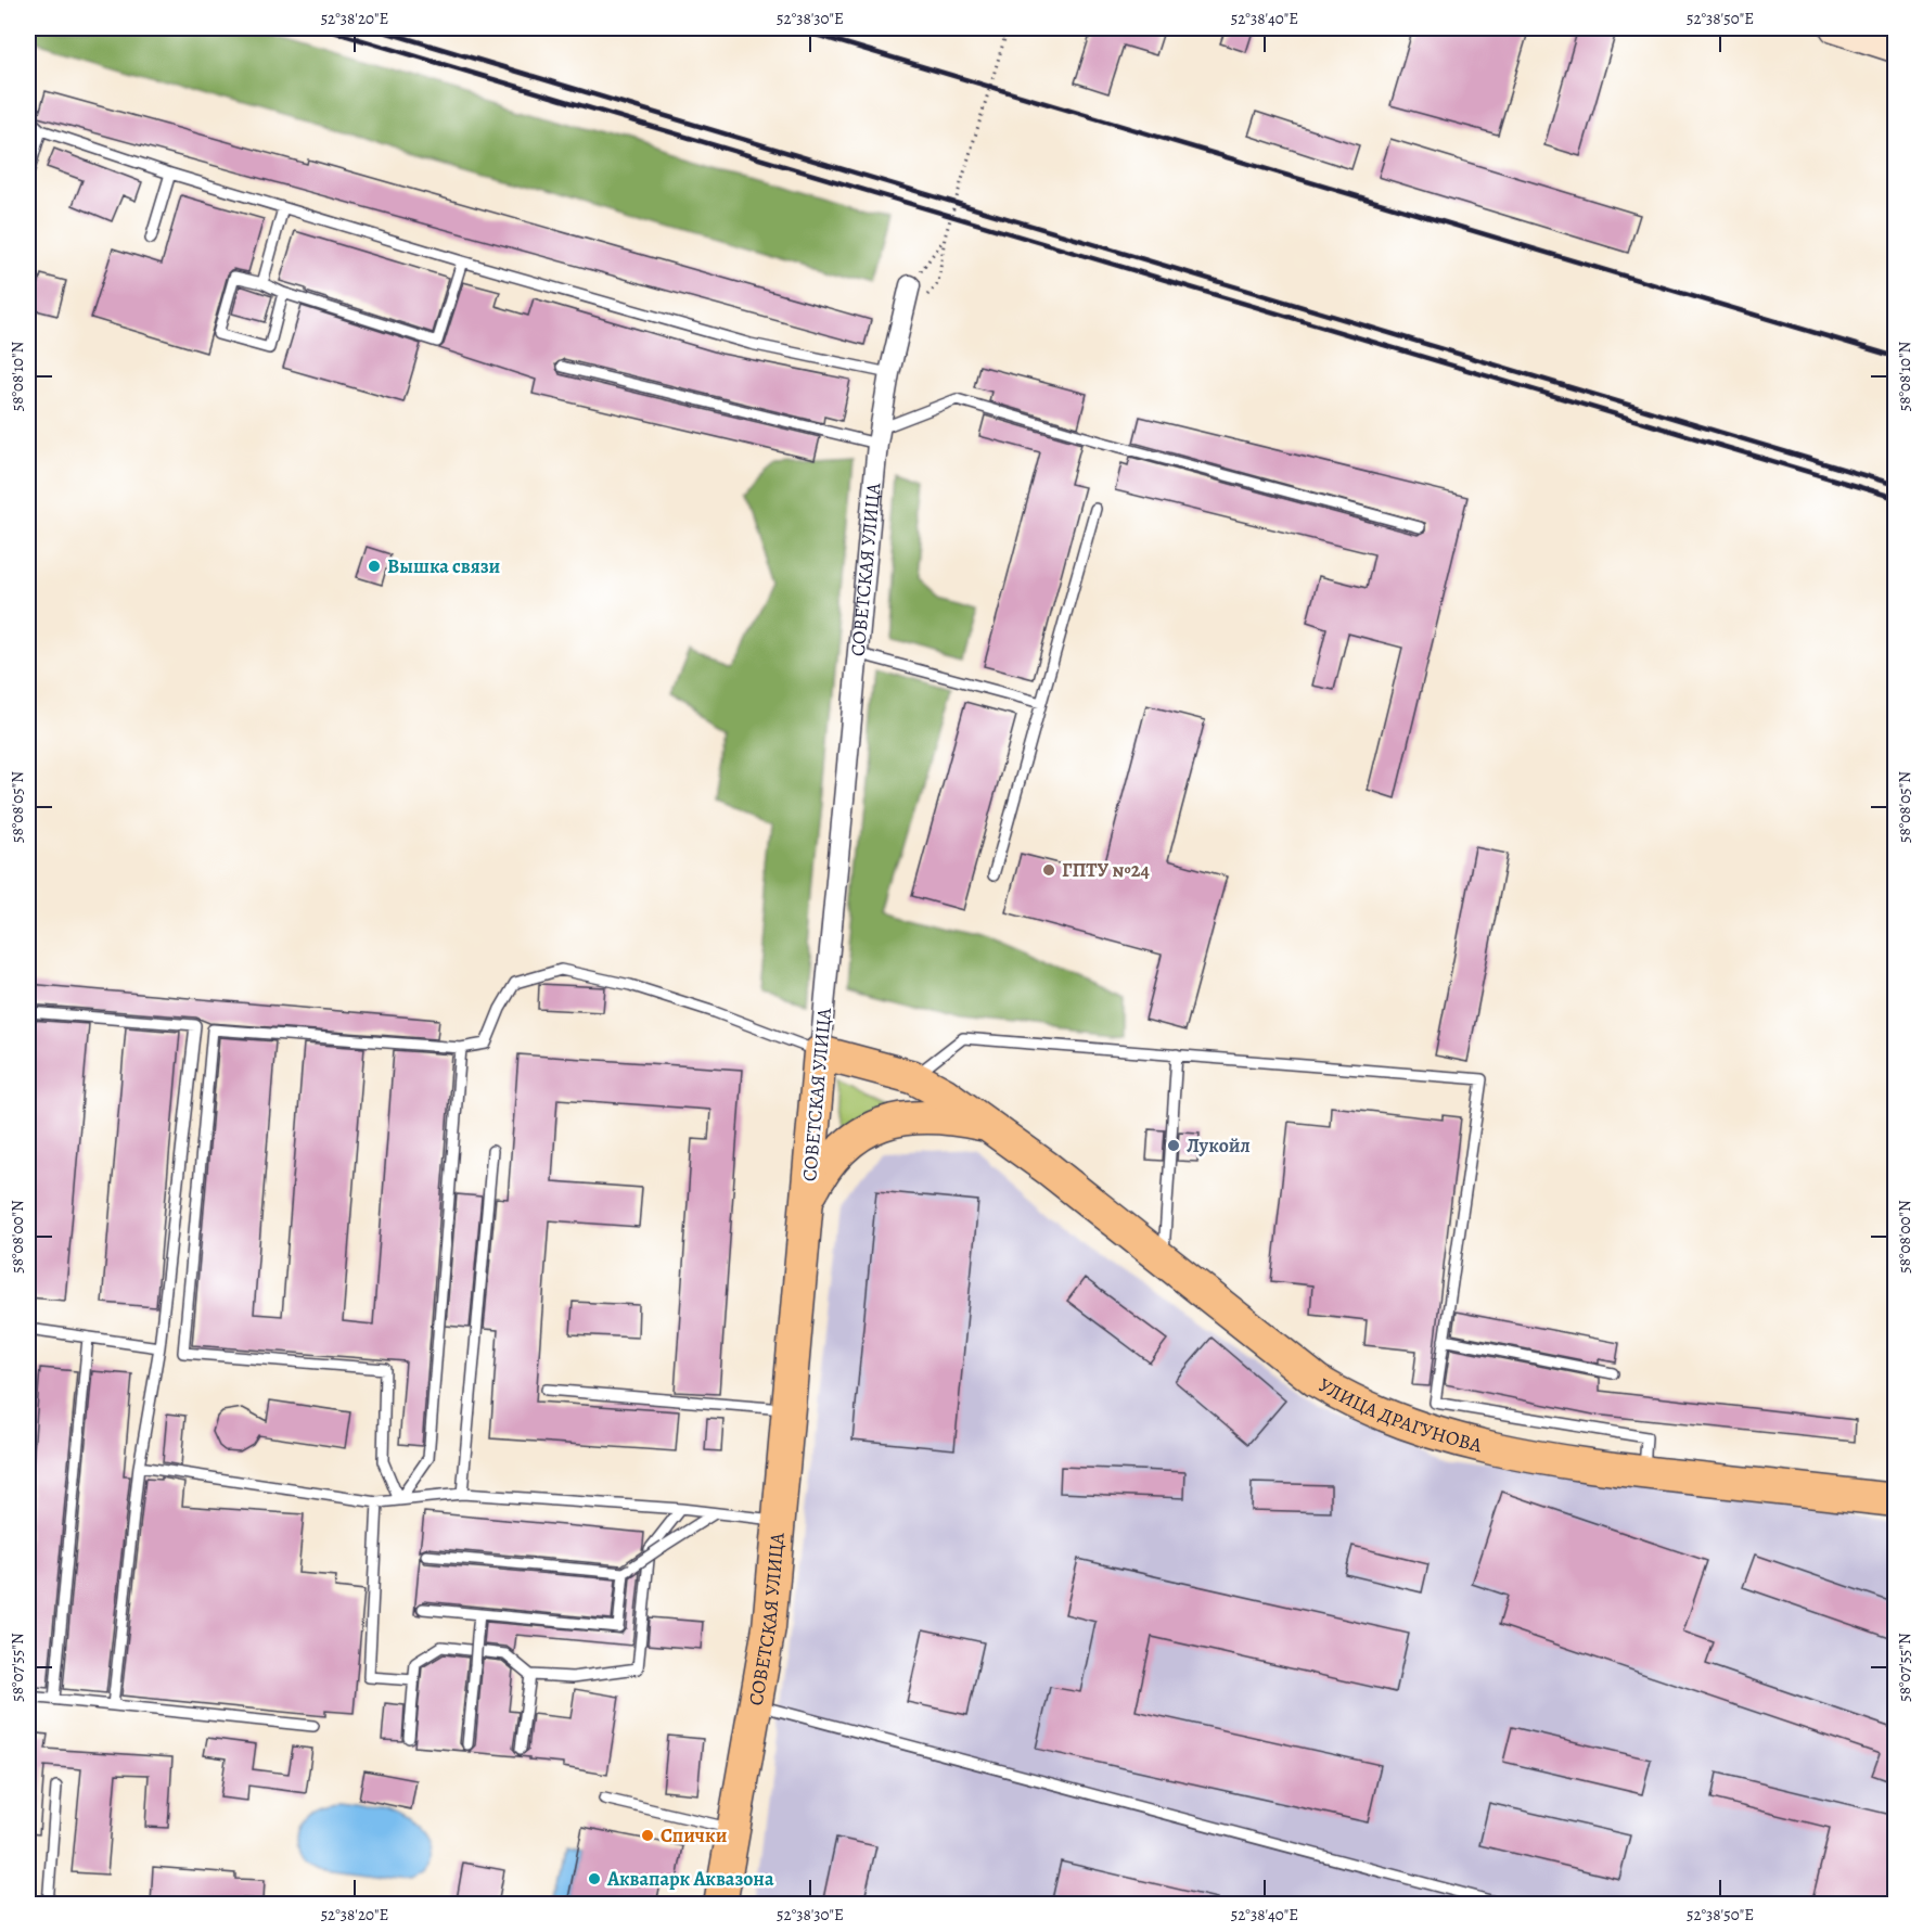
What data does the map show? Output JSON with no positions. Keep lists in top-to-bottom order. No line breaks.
{"streets":{"main road":["СОВЕТСКАЯ УЛИЦА","УЛИЦА ДРАГУНОВА"]},"crossings":[["СОВЕТСКАЯ УЛИЦА","УЛИЦА ДРАГУНОВА"]],"places":["Вышка связи","ГПТУ №24","Лукойл","Спички","Аквапарк Аквазона"],"coordinates":["52°38'20\"E","52°38'30\"E","52°38'40\"E","52°38'50\"E","58°08'10\"N","58°08'05\"N","58°08'00\"N","58°07'55\"N"]}
